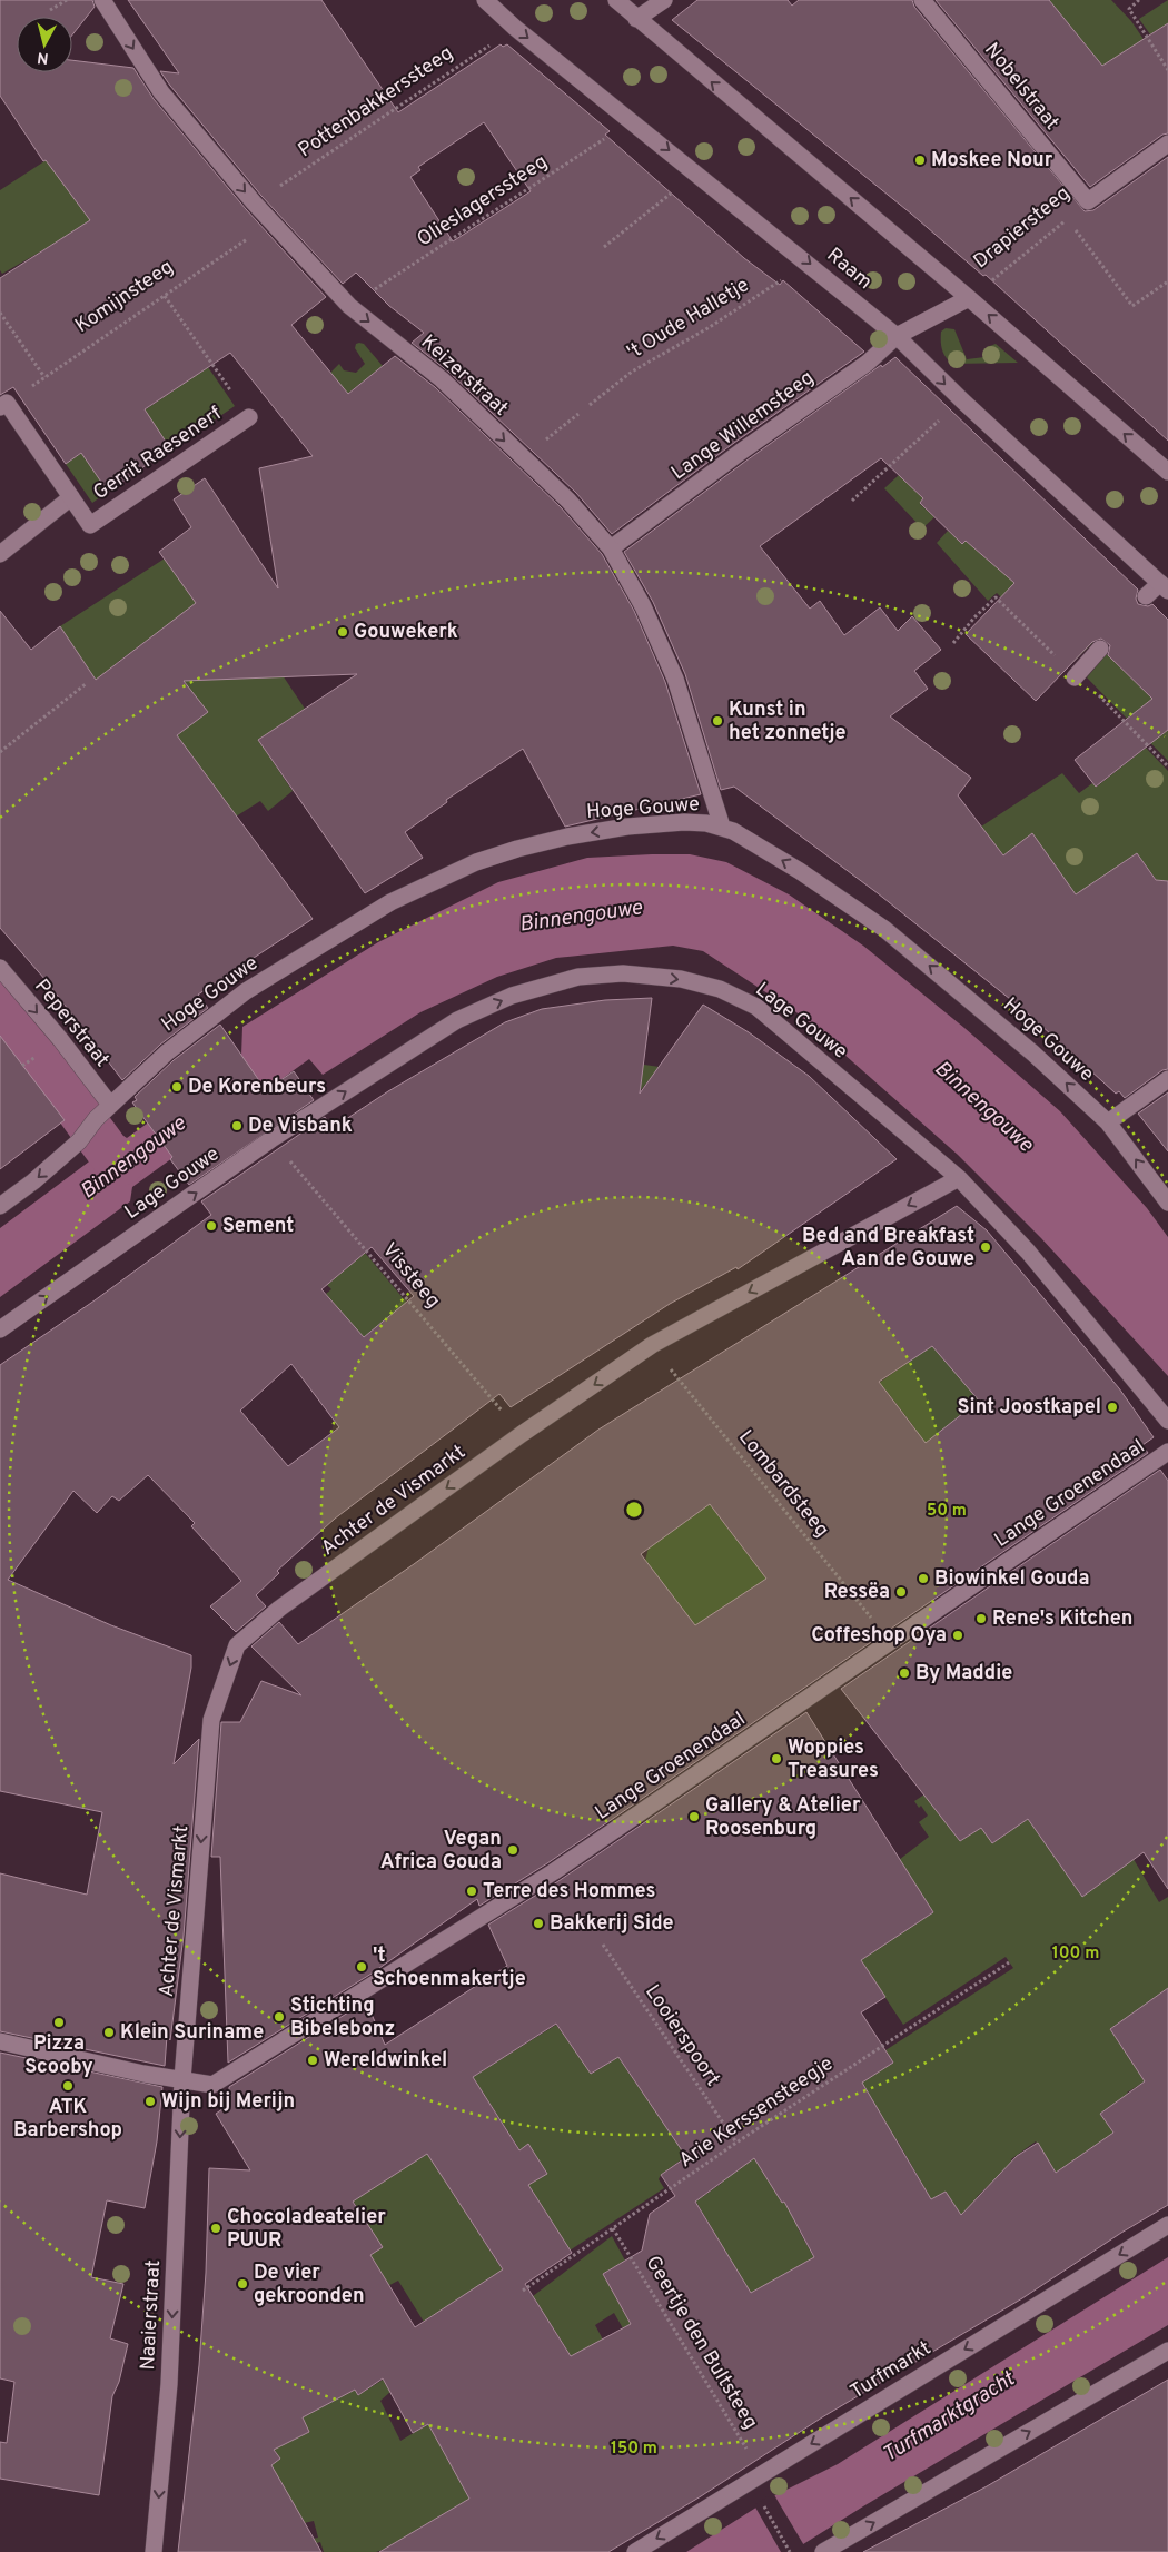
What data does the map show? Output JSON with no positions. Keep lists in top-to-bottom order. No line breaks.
{"streets":{"street":["Nobelstraat","Drapiersteeg","Raam","Keizerstraat","Lange Willemsteeg","Gerrit Raesenerf","Hoge Gouwe","Lage Gouwe","Peperstraat","Lange Groenendaal","Achter de Vismarkt","Naaierstraat","Turfmarkt"],"path":["Pottenbakkerssteeg","Olieslagerssteeg","Komijnsteeg","'t Oude Halletje","Vissteeg","Lombardsteeg","Looierspoort","Arie Kerssensteegje","Geertje den Bultsteeg"]},"crossings":[["Nobelstraat","Drapiersteeg"],["Pottenbakkerssteeg","Raam"],["Pottenbakkerssteeg","Keizerstraat"],["Olieslagerssteeg","Raam"],["Olieslagerssteeg","Keizerstraat"],["Drapiersteeg","Raam"],["Drapiersteeg","Lange Willemsteeg"],["Raam","'t Oude Halletje"],["Raam","Lange Willemsteeg"],["Komijnsteeg","Keizerstraat"],["Komijnsteeg","Gerrit Raesenerf"],["Keizerstraat","Lange Willemsteeg"],["Keizerstraat","Hoge Gouwe"],["Hoge Gouwe","Peperstraat"],["Lage Gouwe","Vissteeg"],["Lage Gouwe","Achter de Vismarkt"],["Vissteeg","Achter de Vismarkt"],["Lombardsteeg","Lange Groenendaal"],["Lombardsteeg","Achter de Vismarkt"],["Lange Groenendaal","Achter de Vismarkt"],["Lange Groenendaal","Naaierstraat"],["Achter de Vismarkt","Naaierstraat"],["Looierspoort","Arie Kerssensteegje"],["Arie Kerssensteegje","Geertje den Bultsteeg"],["Geertje den Bultsteeg","Turfmarkt"]],"one_way":["Keizerstraat","Hoge Gouwe","Lage Gouwe","Peperstraat","Achter de Vismarkt","Naaierstraat"],"water":["Binnengouwe","Turfmarktgracht"],"places":["Moskee Nour","Gouwekerk","Kunst in het zonnetje","De Korenbeurs","De Visbank","Sement","Bed and Breakfast Aan de Gouwe","Sint Joostkapel","Biowinkel Gouda","Ressëa","Rene's Kitchen","Coffeshop Oya","By Maddie","Woppies Treasures","Gallery & Atelier Roosenburg","Vegan Africa Gouda","Terre des Hommes","Bakkerij Side","'t Schoenmakertje","Stichting Bibelebonz","Pizza Scooby","Klein Suriname","Wereldwinkel","ATK Barbershop","Wijn bij Merijn","Chocoladeatelier PUUR","De vier gekroonden"],"north":"bottom","rings":["50 m","100 m","150 m"]}
